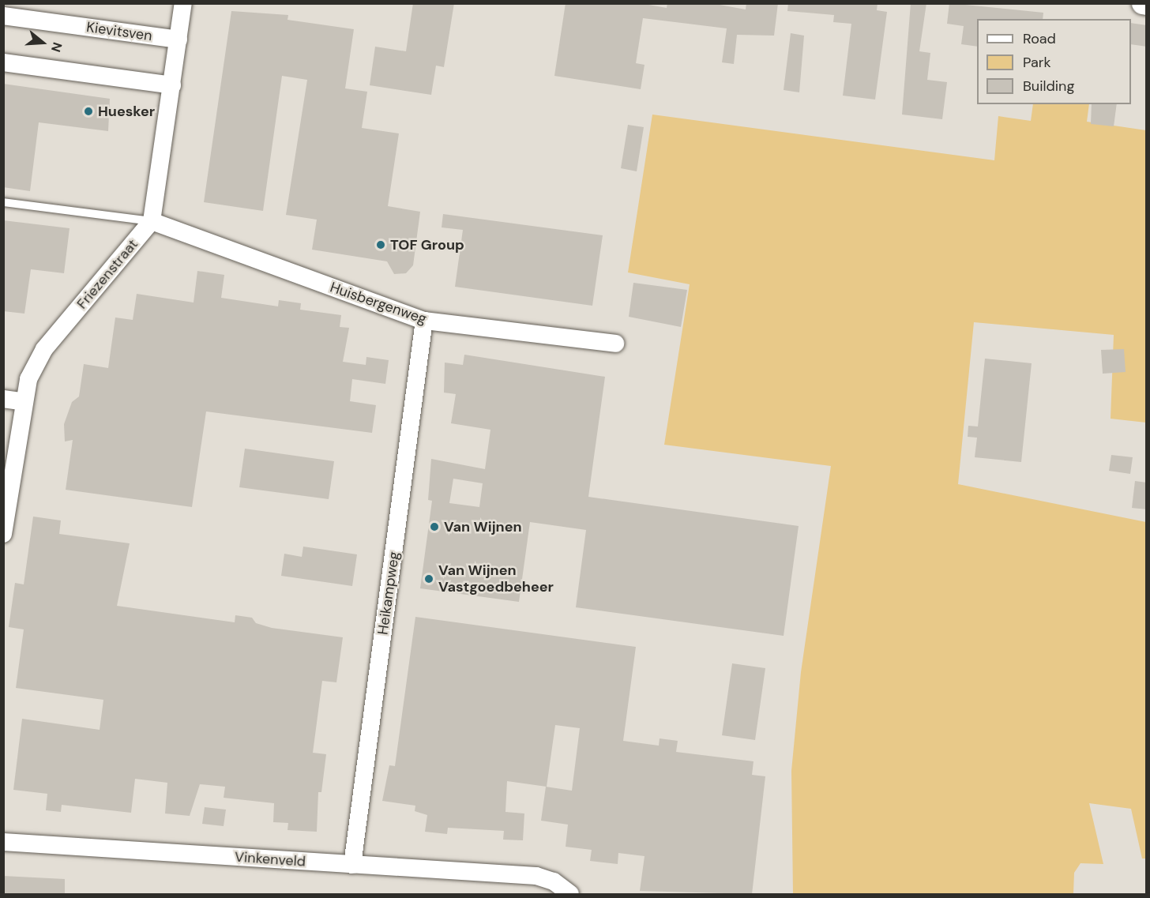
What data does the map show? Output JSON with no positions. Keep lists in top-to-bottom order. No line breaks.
{"streets":{"street":["Kievitsven","Friezenstraat","Huisbergenweg","Heikampweg","Vinkenveld"]},"crossings":[["Friezenstraat","Huisbergenweg"],["Huisbergenweg","Heikampweg"],["Heikampweg","Vinkenveld"]],"places":["Huesker","TOF Group","Van Wijnen","Van Wijnen Vastgoedbeheer"],"legend":["Road","Park","Building"],"north":"right"}
